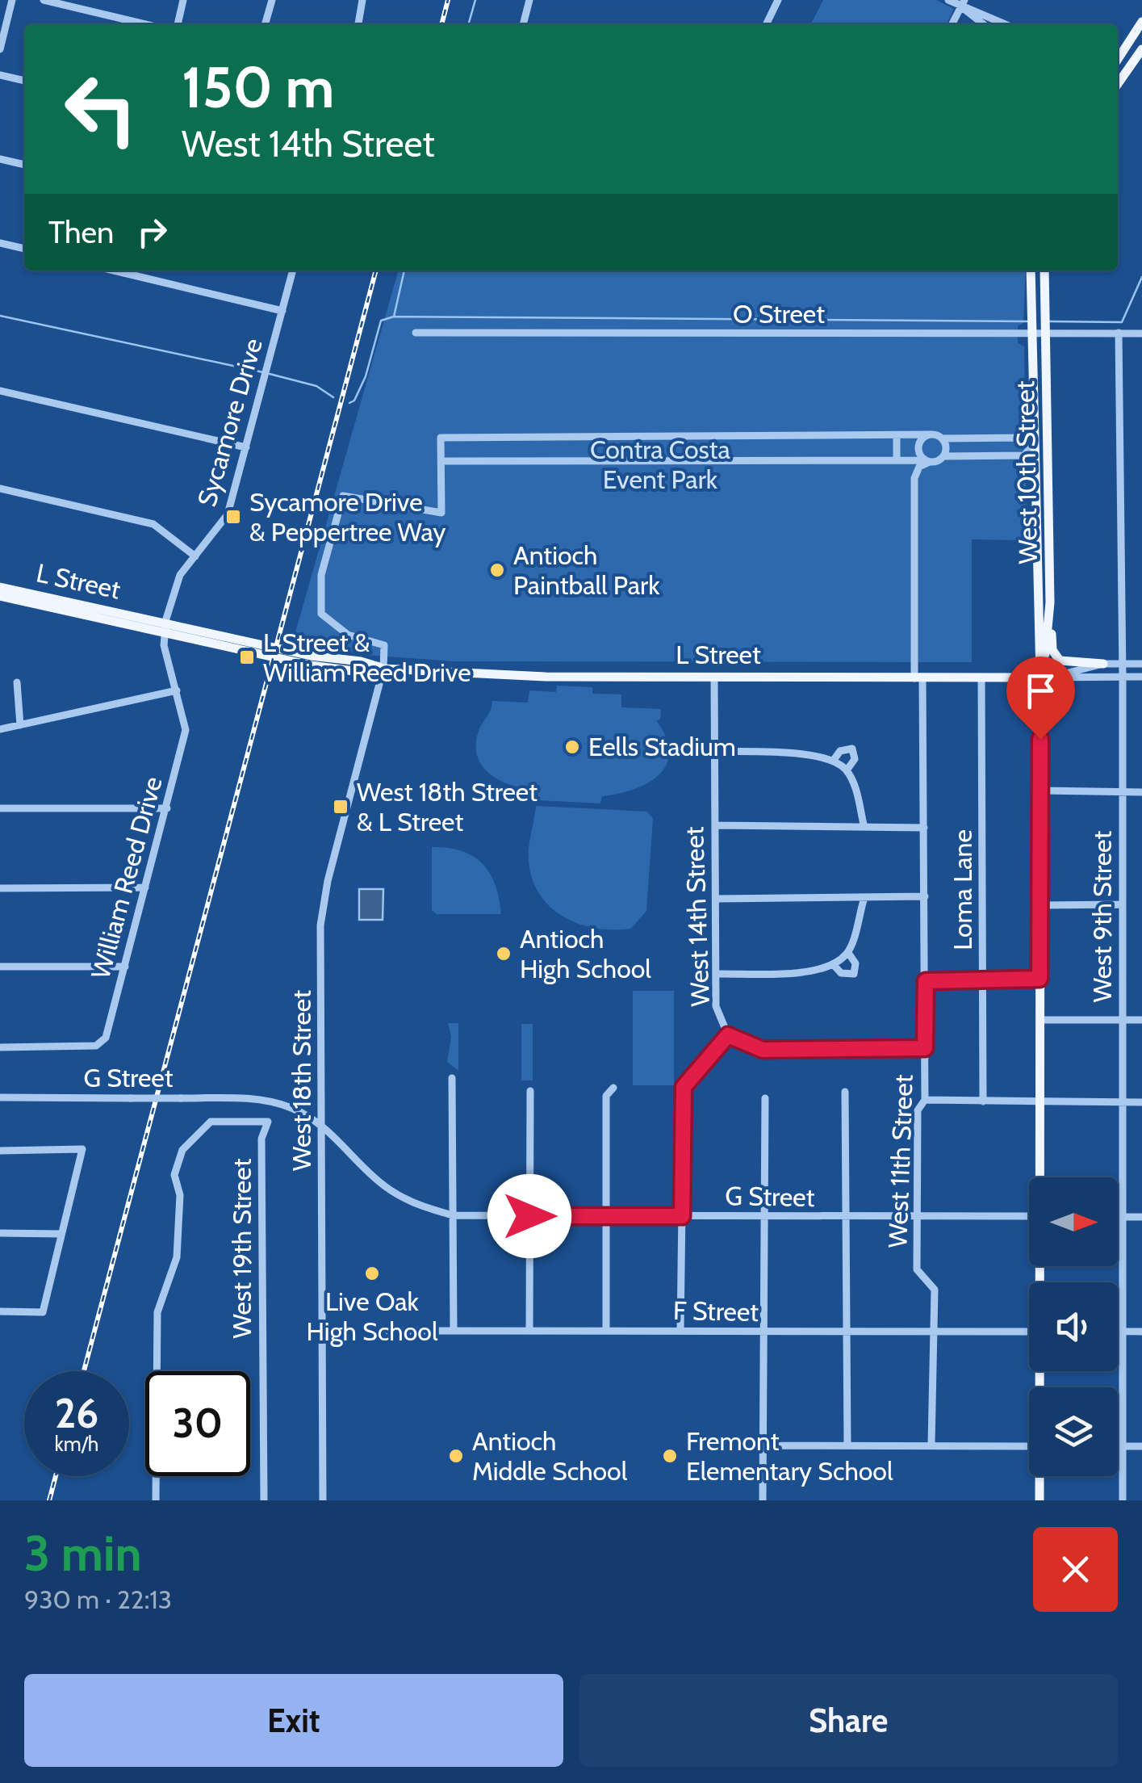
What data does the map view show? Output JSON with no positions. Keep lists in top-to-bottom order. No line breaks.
{"streets":{"main road":["West 10th Street","L Street"],"street":["O Street","Sycamore Drive","William Reed Drive","Loma Lane","West 14th Street","West 9th Street","G Street","West 18th Street","West 11th Street","West 19th Street","F Street"]},"crossings":[["O Street","West 10th Street"],["O Street","West 9th Street"],["Sycamore Drive","L Street"],["Sycamore Drive","William Reed Drive"],["West 10th Street","L Street"],["L Street","William Reed Drive"],["L Street","Loma Lane"],["L Street","West 14th Street"],["L Street","West 9th Street"],["L Street","West 18th Street"],["L Street","West 11th Street"],["West 14th Street","G Street"],["West 14th Street","F Street"],["G Street","West 18th Street"],["G Street","West 11th Street"],["West 11th Street","F Street"]],"parks":["Contra Costa Event Park"],"places":{"transit":["Sycamore Drive & Peppertree Way","L Street & William Reed Drive","West 18th Street & L Street"],"other":["Antioch Paintball Park","Eells Stadium","Antioch High School","Live Oak High School","Antioch Middle School","Fremont Elementary School"]},"north":"right","page":{"turn":["150 m","West 14th Street"],"then":"Then","speed":"26 km/h","limit":"30","heading":["3 min","930 m · 22:13"],"buttons":["Exit","Share"]}}
